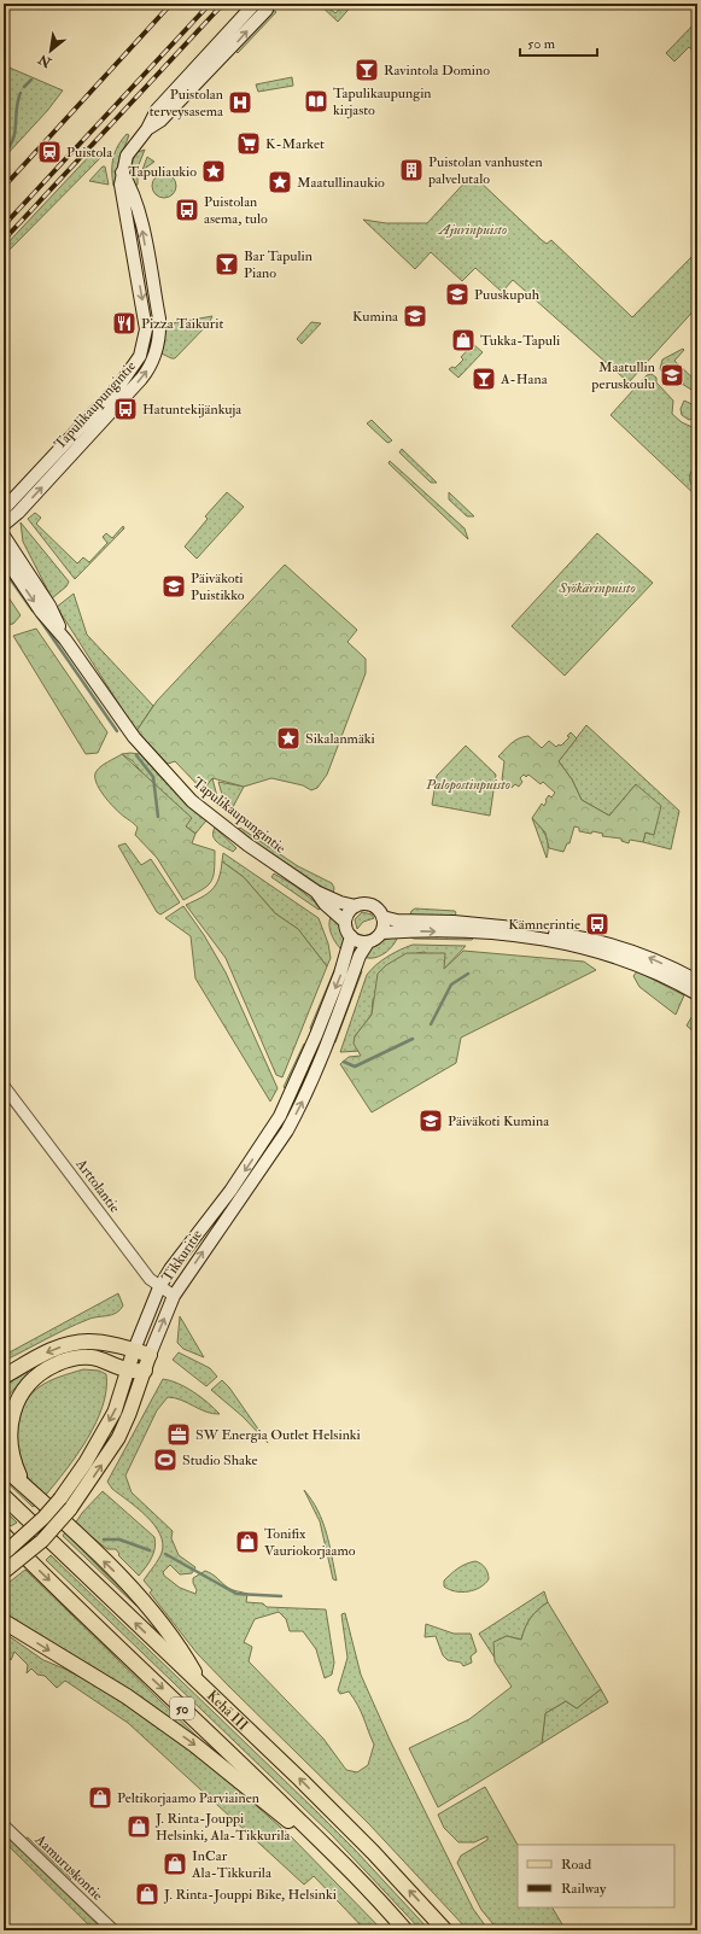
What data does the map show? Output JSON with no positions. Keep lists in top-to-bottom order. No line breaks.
{"streets":{"highway":["50","Kehä III"],"main road":["Tapulikaupungintie","Tikkuritie"],"street":["Arttolantie","Aamuruskontie"]},"crossings":[["Tapulikaupungintie","Tikkuritie"],["Arttolantie","Tikkuritie"]],"parks":["Ajurinpuisto","Syökärinpuisto","Palopostinpuisto"],"places":{"bar":["Ravintola Domino","Bar Tapulin Piano","A-Hana"],"library":["Tapulikaupungin kirjasto"],"hospital":["Puistolan terveysasema"],"supermarket":["K-Market"],"station":["Puistola"],"building":["Puistolan vanhusten palvelutalo"],"place":["Tapuliaukio","Maatullinaukio","Sikalanmäki"],"bus stop":["Puistolan asema, tulo","Hatuntekijänkuja","Kämnerintie"],"school or university":["Puuskupuh","Kumina","Maatullin peruskoulu","Päiväkoti Puistikko","Päiväkoti Kumina"],"restaurant":["Pizza Taikurit"],"shop":["Tukka-Tapuli","Tonifix Vauriokorjaamo","Peltikorjaamo Parviainen","J. Rinta-Jouppi Helsinki, Ala-Tikkurila","InCar Ala-Tikkurila","J. Rinta-Jouppi Bike, Helsinki"],"office":["SW Energia Outlet Helsinki"],"sports":["Studio Shake"]},"legend":["Road","Railway"],"scale_bar":"50 m","north":"bottom left"}
